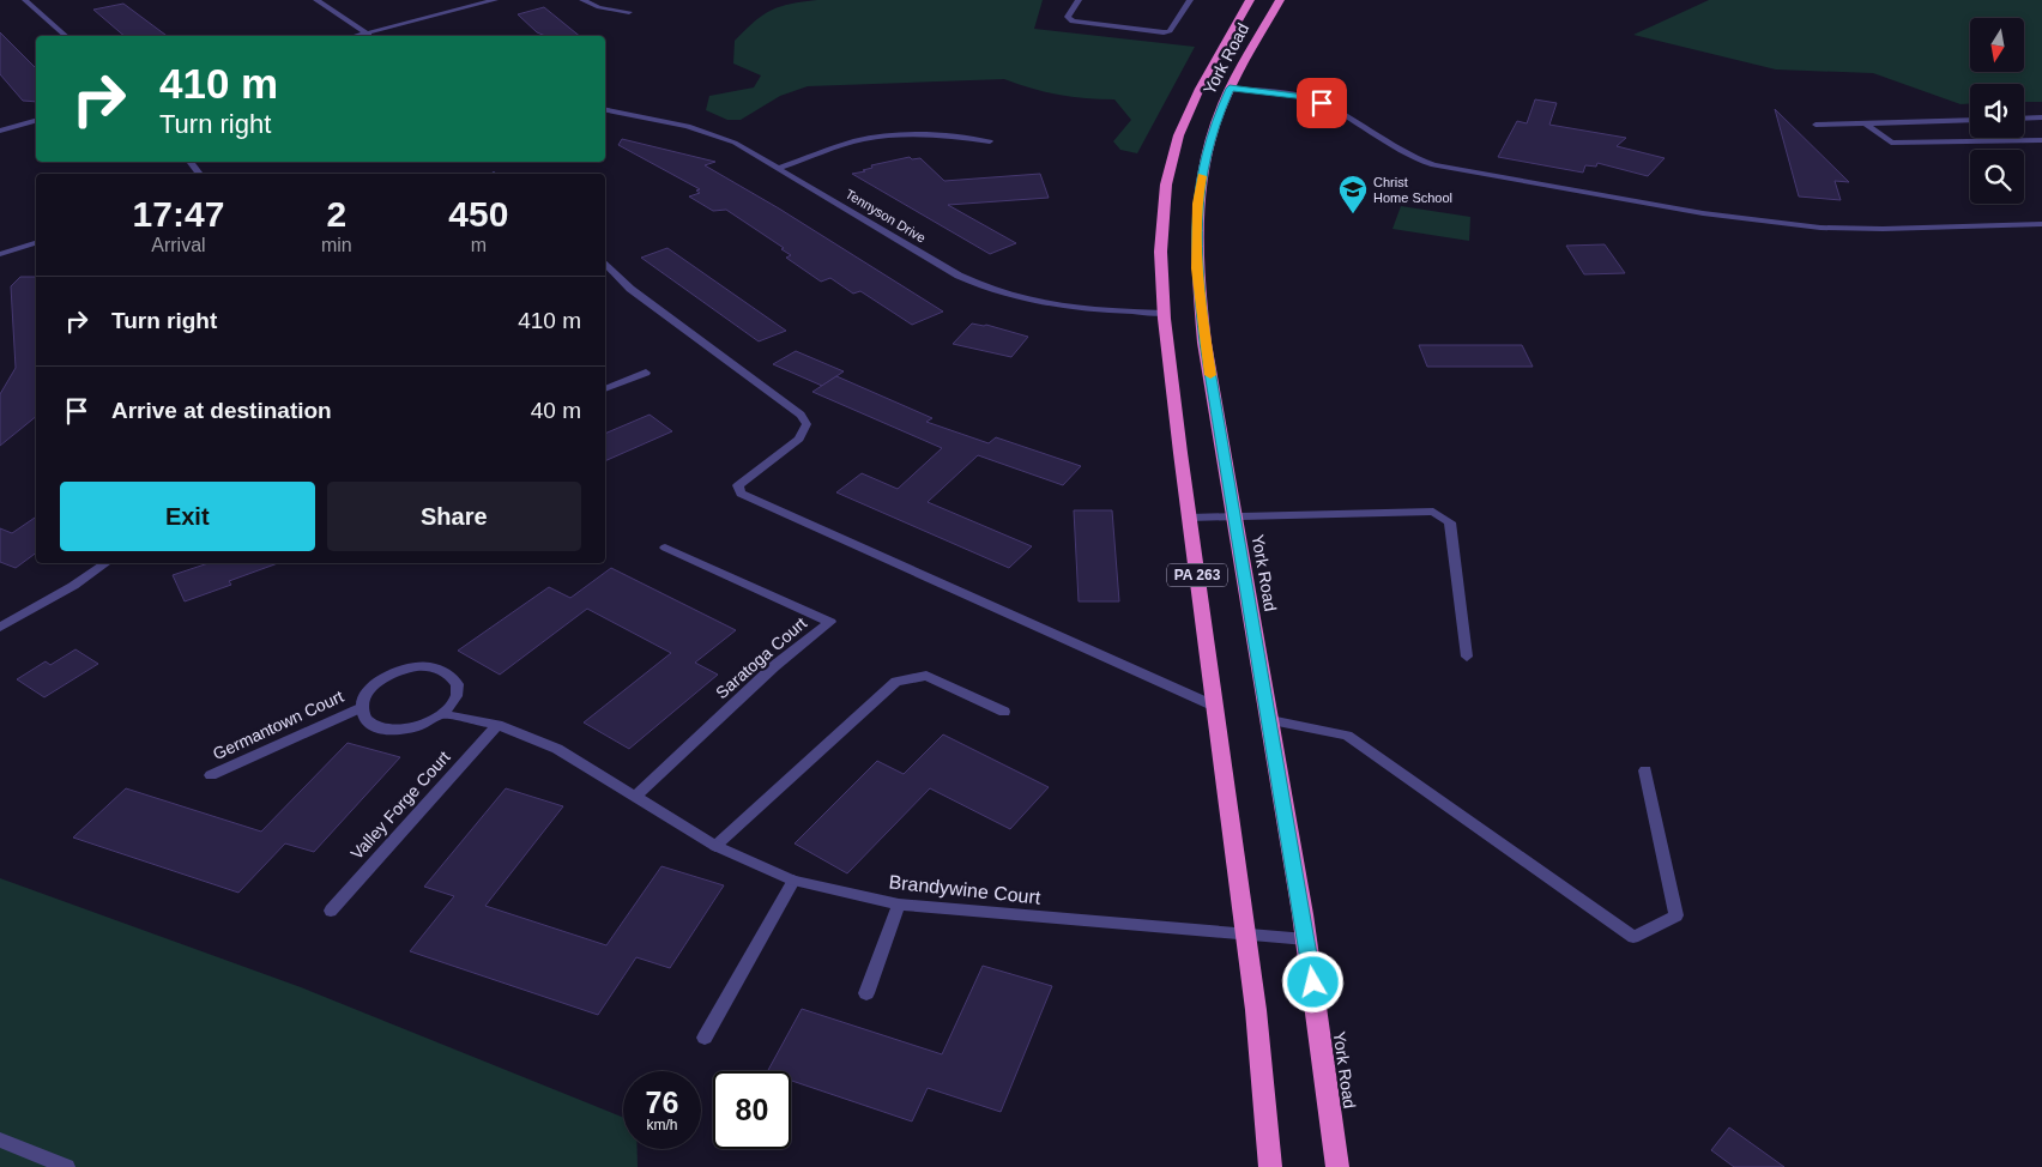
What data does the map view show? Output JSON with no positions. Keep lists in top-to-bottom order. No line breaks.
{"streets":{"highway":["York Road","PA 263"],"street":["Tennyson Drive","Saratoga Court","Germantown Court","Valley Forge Court","Brandywine Court"]},"crossings":[["York Road","Tennyson Drive"],["York Road","Brandywine Court"],["Saratoga Court","Brandywine Court"],["Germantown Court","Brandywine Court"],["Valley Forge Court","Brandywine Court"]],"places":{"school or university":["Christ Home School"]},"north":"bottom","page":{"turn":["410 m","Turn right"],"eta":["17:47","Arrival","2","min","450","m"],"list":[{"name":"Turn right","value":"410 m"},{"name":"Arrive at destination","value":"40 m"}],"buttons":["Exit","Share"],"speed":"76 km/h","limit":"80"}}
